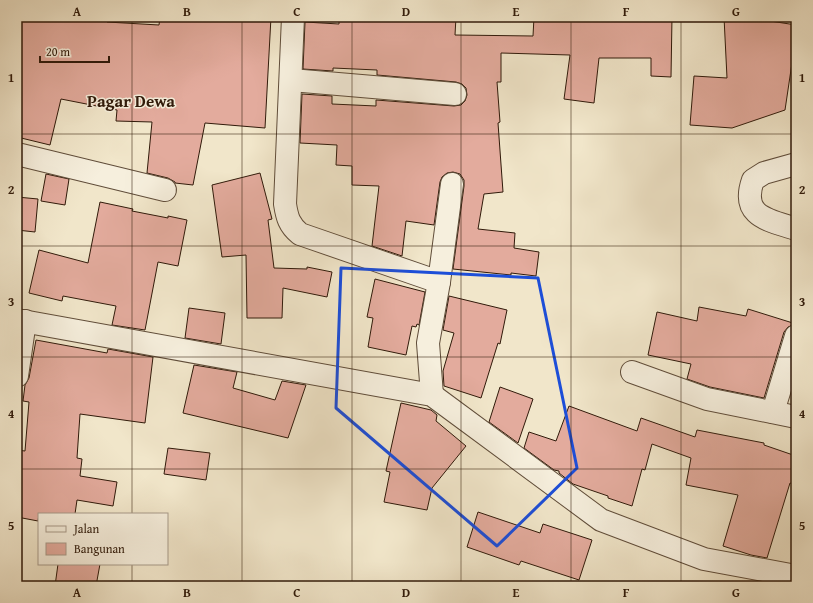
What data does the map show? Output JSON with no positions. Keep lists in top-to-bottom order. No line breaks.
{"districts":["Pagar Dewa"],"legend":["Jalan","Bangunan"],"scale_bar":"20 m","grid":{"columns":["A","B","C","D","E","F","G"],"rows":["1","2","3","4","5"]}}
